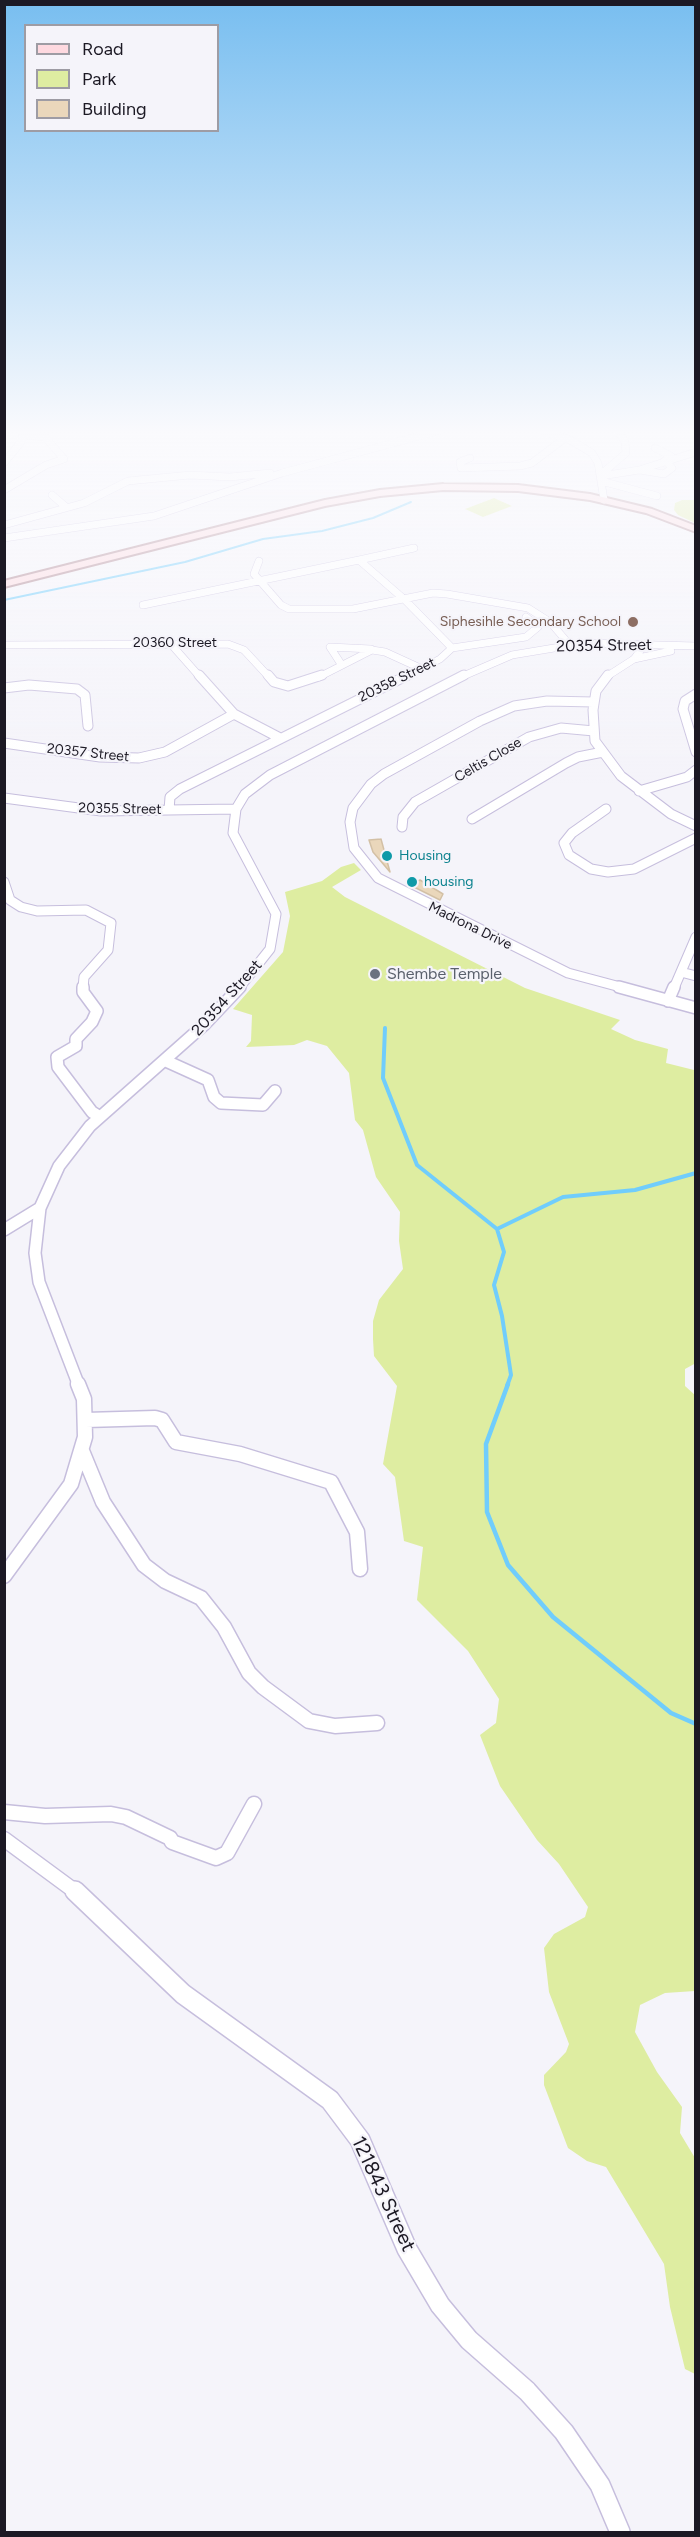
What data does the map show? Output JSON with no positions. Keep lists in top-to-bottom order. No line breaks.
{"streets":{"street":["20360 Street","20354 Street","20358 Street","20357 Street","Celtis Close","20355 Street","Madrona Drive","121843 Street"]},"crossings":[["20354 Street","20355 Street"],["20358 Street","20355 Street"]],"places":["Siphesihle Secondary School","Housing","housing","Shembe Temple"],"legend":["Road","Park","Building"]}
